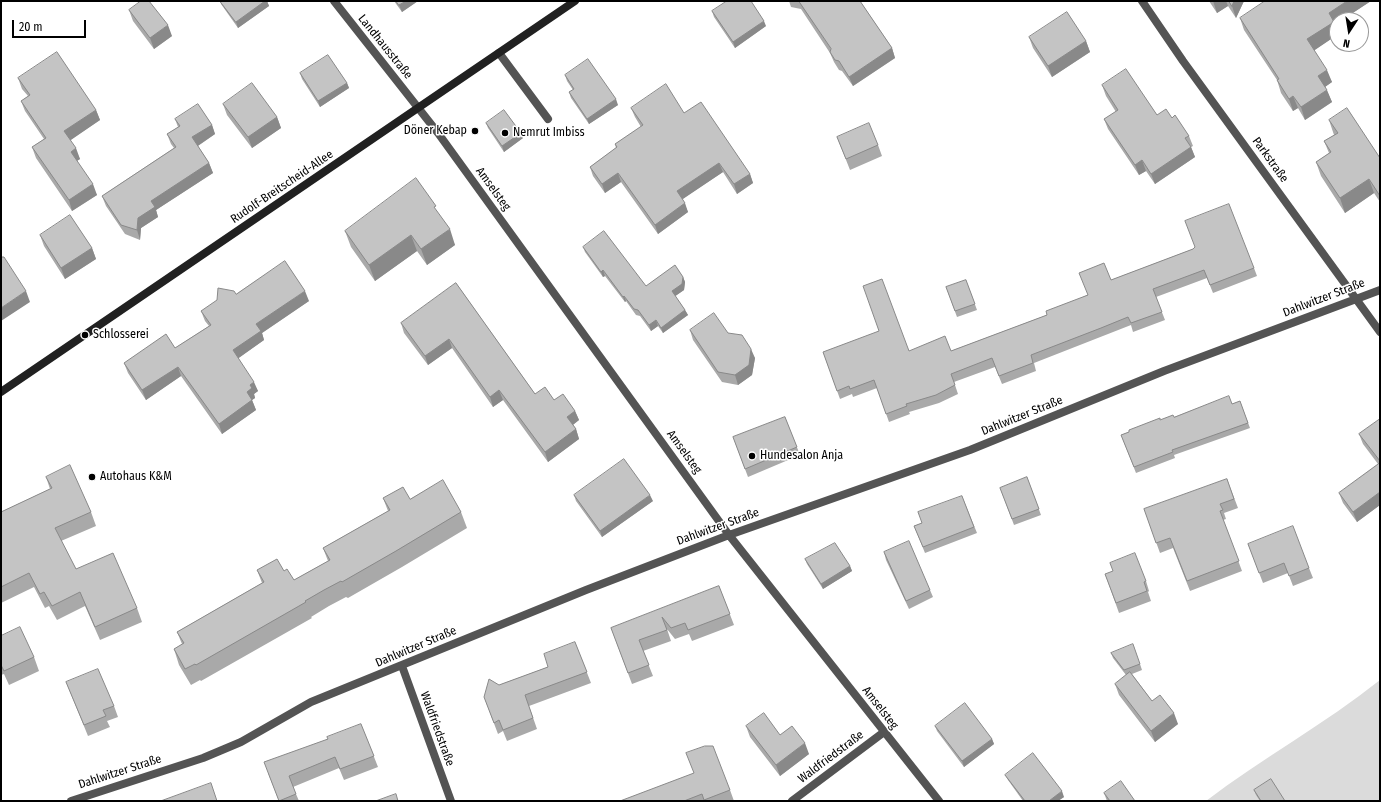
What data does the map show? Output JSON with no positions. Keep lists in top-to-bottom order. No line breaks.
{"streets":{"street":["Landhausstraße","Parkstraße","Rudolf-Breitscheid-Allee","Amselsteg","Dahlwitzer Straße","Waldfriedstraße"]},"crossings":[["Landhausstraße","Rudolf-Breitscheid-Allee"],["Landhausstraße","Amselsteg"],["Parkstraße","Dahlwitzer Straße"],["Rudolf-Breitscheid-Allee","Amselsteg"],["Amselsteg","Dahlwitzer Straße"],["Amselsteg","Waldfriedstraße"],["Dahlwitzer Straße","Waldfriedstraße"]],"places":["Döner Kebap","Nemrut Imbiss","Schlosserei","Hundesalon Anja","Autohaus K&M"],"scale_bar":"20 m","north":"bottom"}
